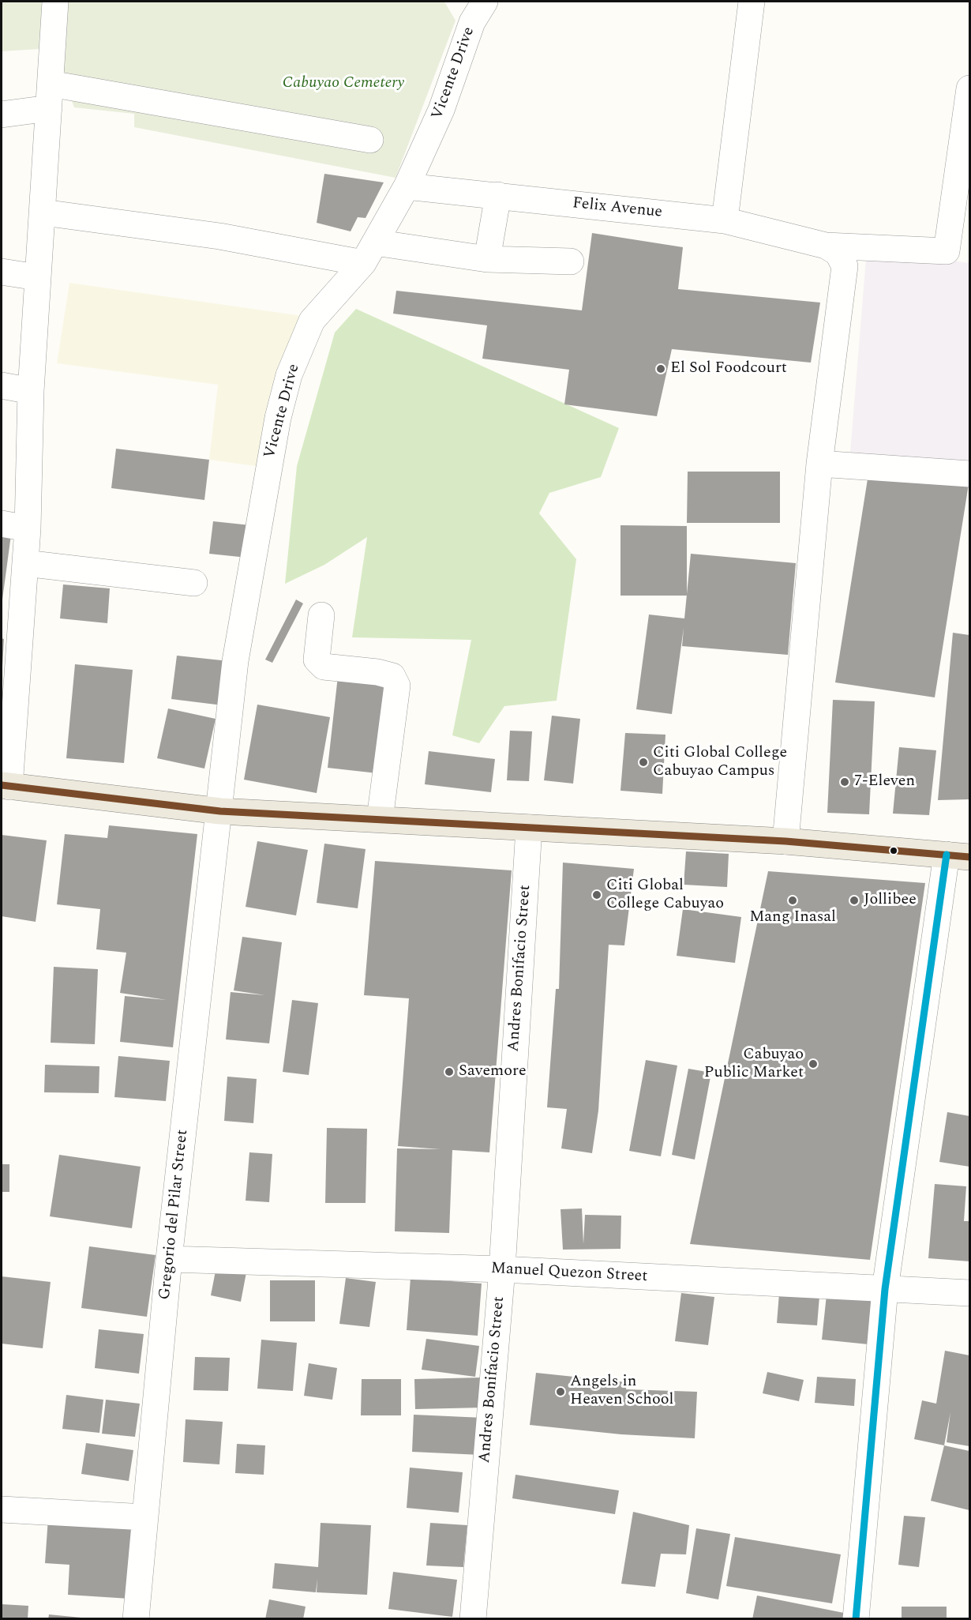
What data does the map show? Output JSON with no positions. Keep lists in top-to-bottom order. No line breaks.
{"streets":{"street":["Vicente Drive","Felix Avenue","Andres Bonifacio Street","Gregorio del Pilar Street","Manuel Quezon Street"]},"crossings":[["Vicente Drive","Felix Avenue"],["Vicente Drive","Gregorio del Pilar Street"],["Andres Bonifacio Street","Manuel Quezon Street"],["Gregorio del Pilar Street","Manuel Quezon Street"]],"parks":["Cabuyao Cemetery"],"places":["El Sol Foodcourt","Citi Global College Cabuyao Campus","7-Eleven","Citi Global College Cabuyao","Mang Inasal","Jollibee","Cabuyao Public Market","Savemore","Angels in Heaven School"]}
